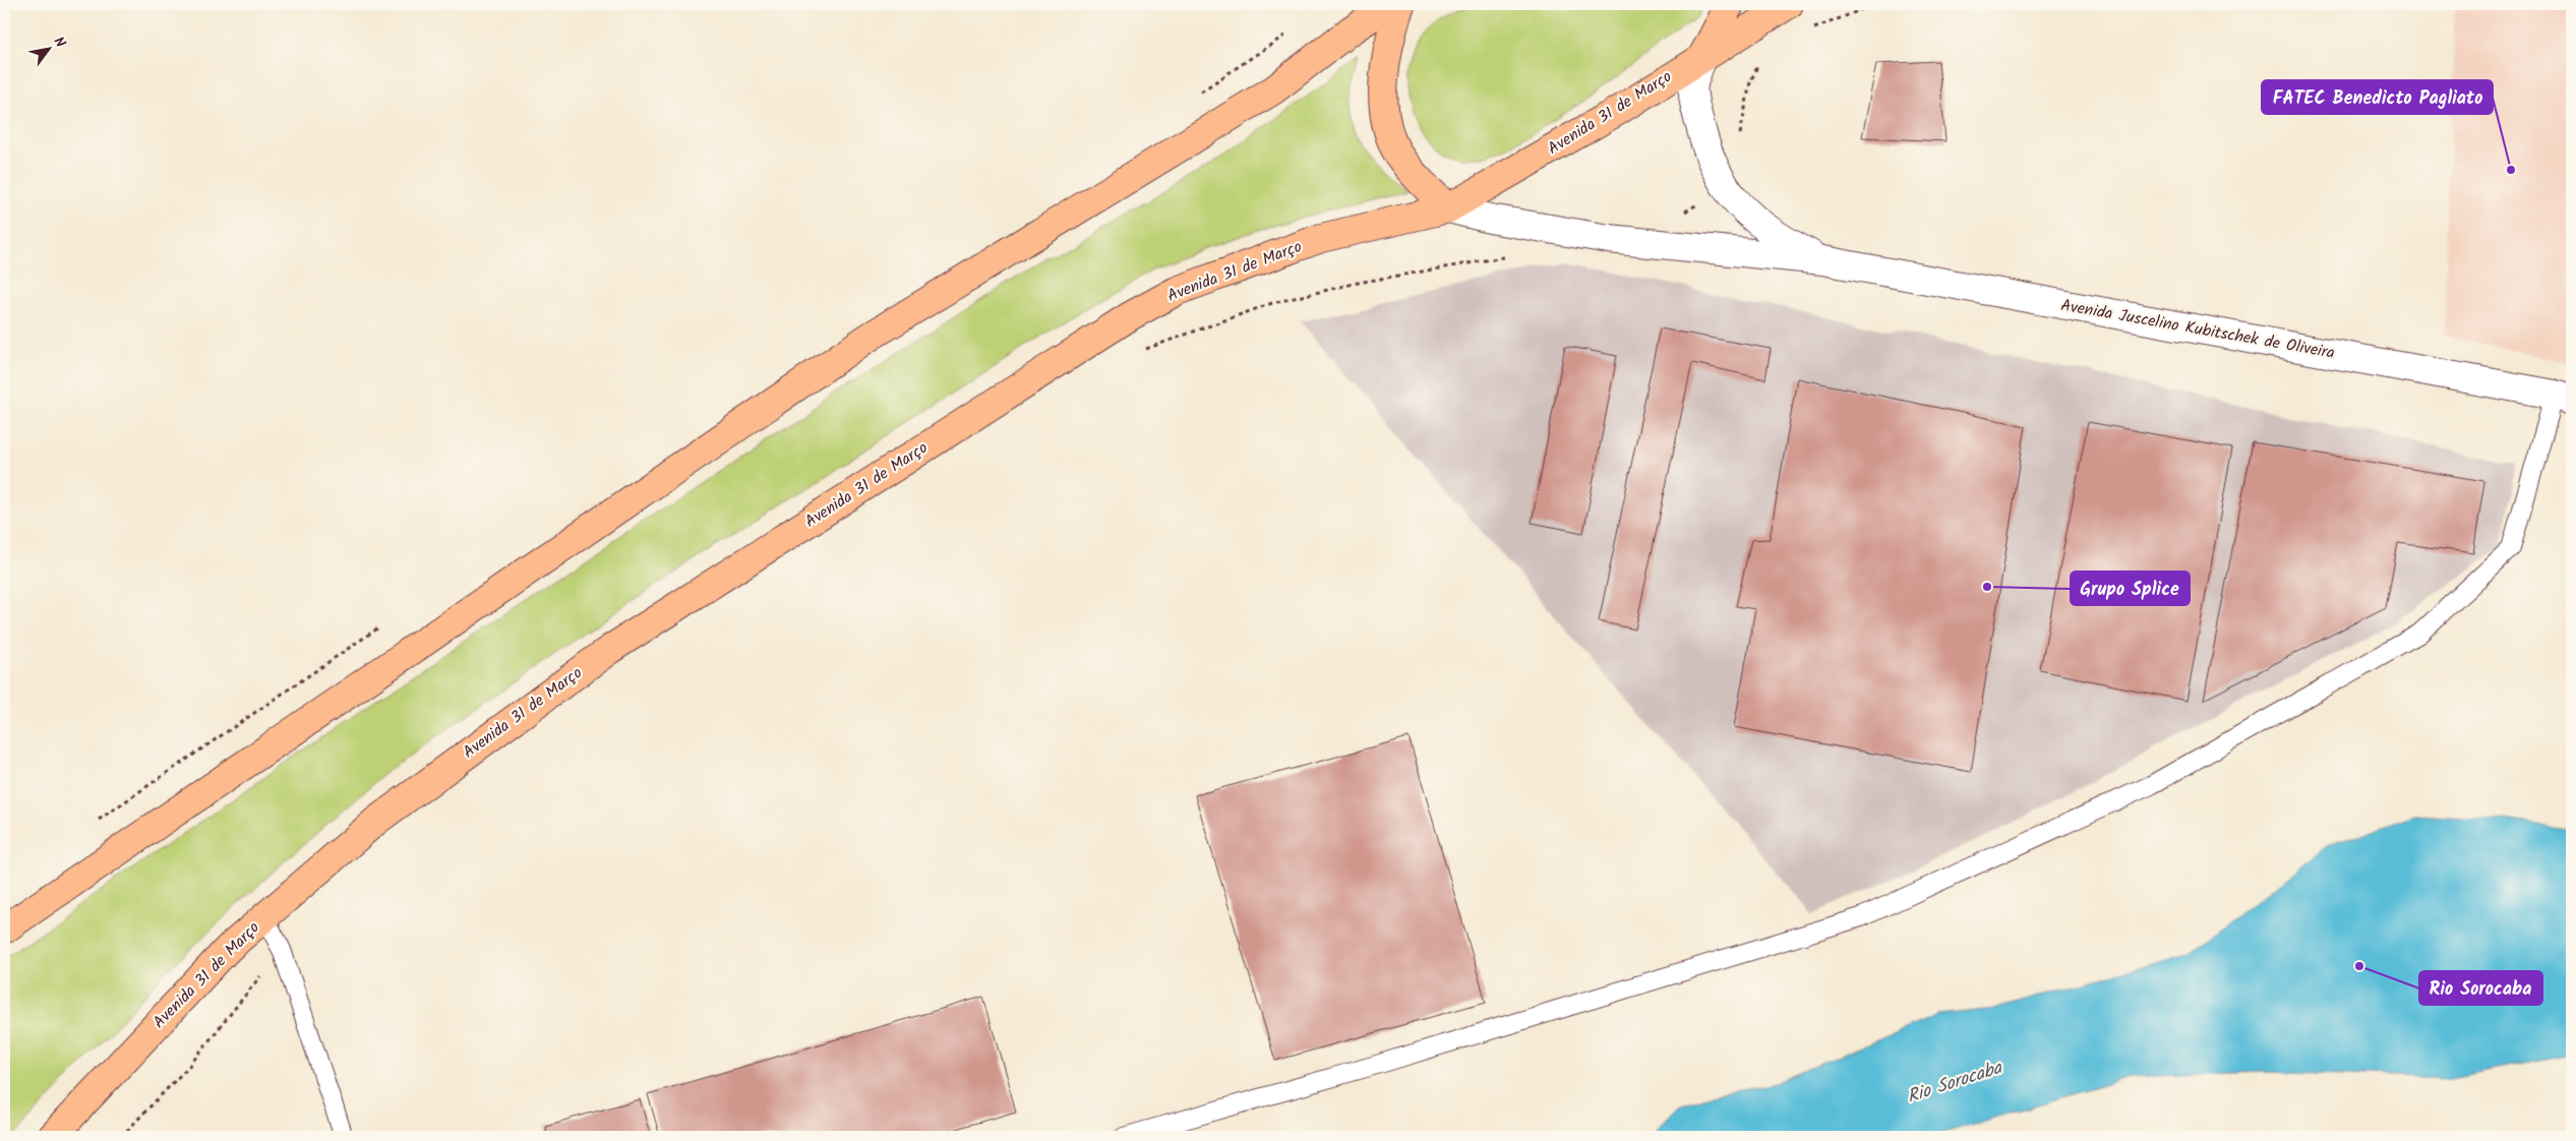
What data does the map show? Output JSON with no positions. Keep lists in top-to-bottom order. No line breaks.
{"streets":{"highway":["Avenida 31 de Março"],"street":["Avenida Juscelino Kubitschek de Oliveira"]},"crossings":[["Avenida 31 de Março","Avenida Juscelino Kubitschek de Oliveira"]],"water":["Rio Sorocaba"],"places":["FATEC Benedicto Pagliato","Grupo Splice","Rio Sorocaba"],"north":"top right"}
